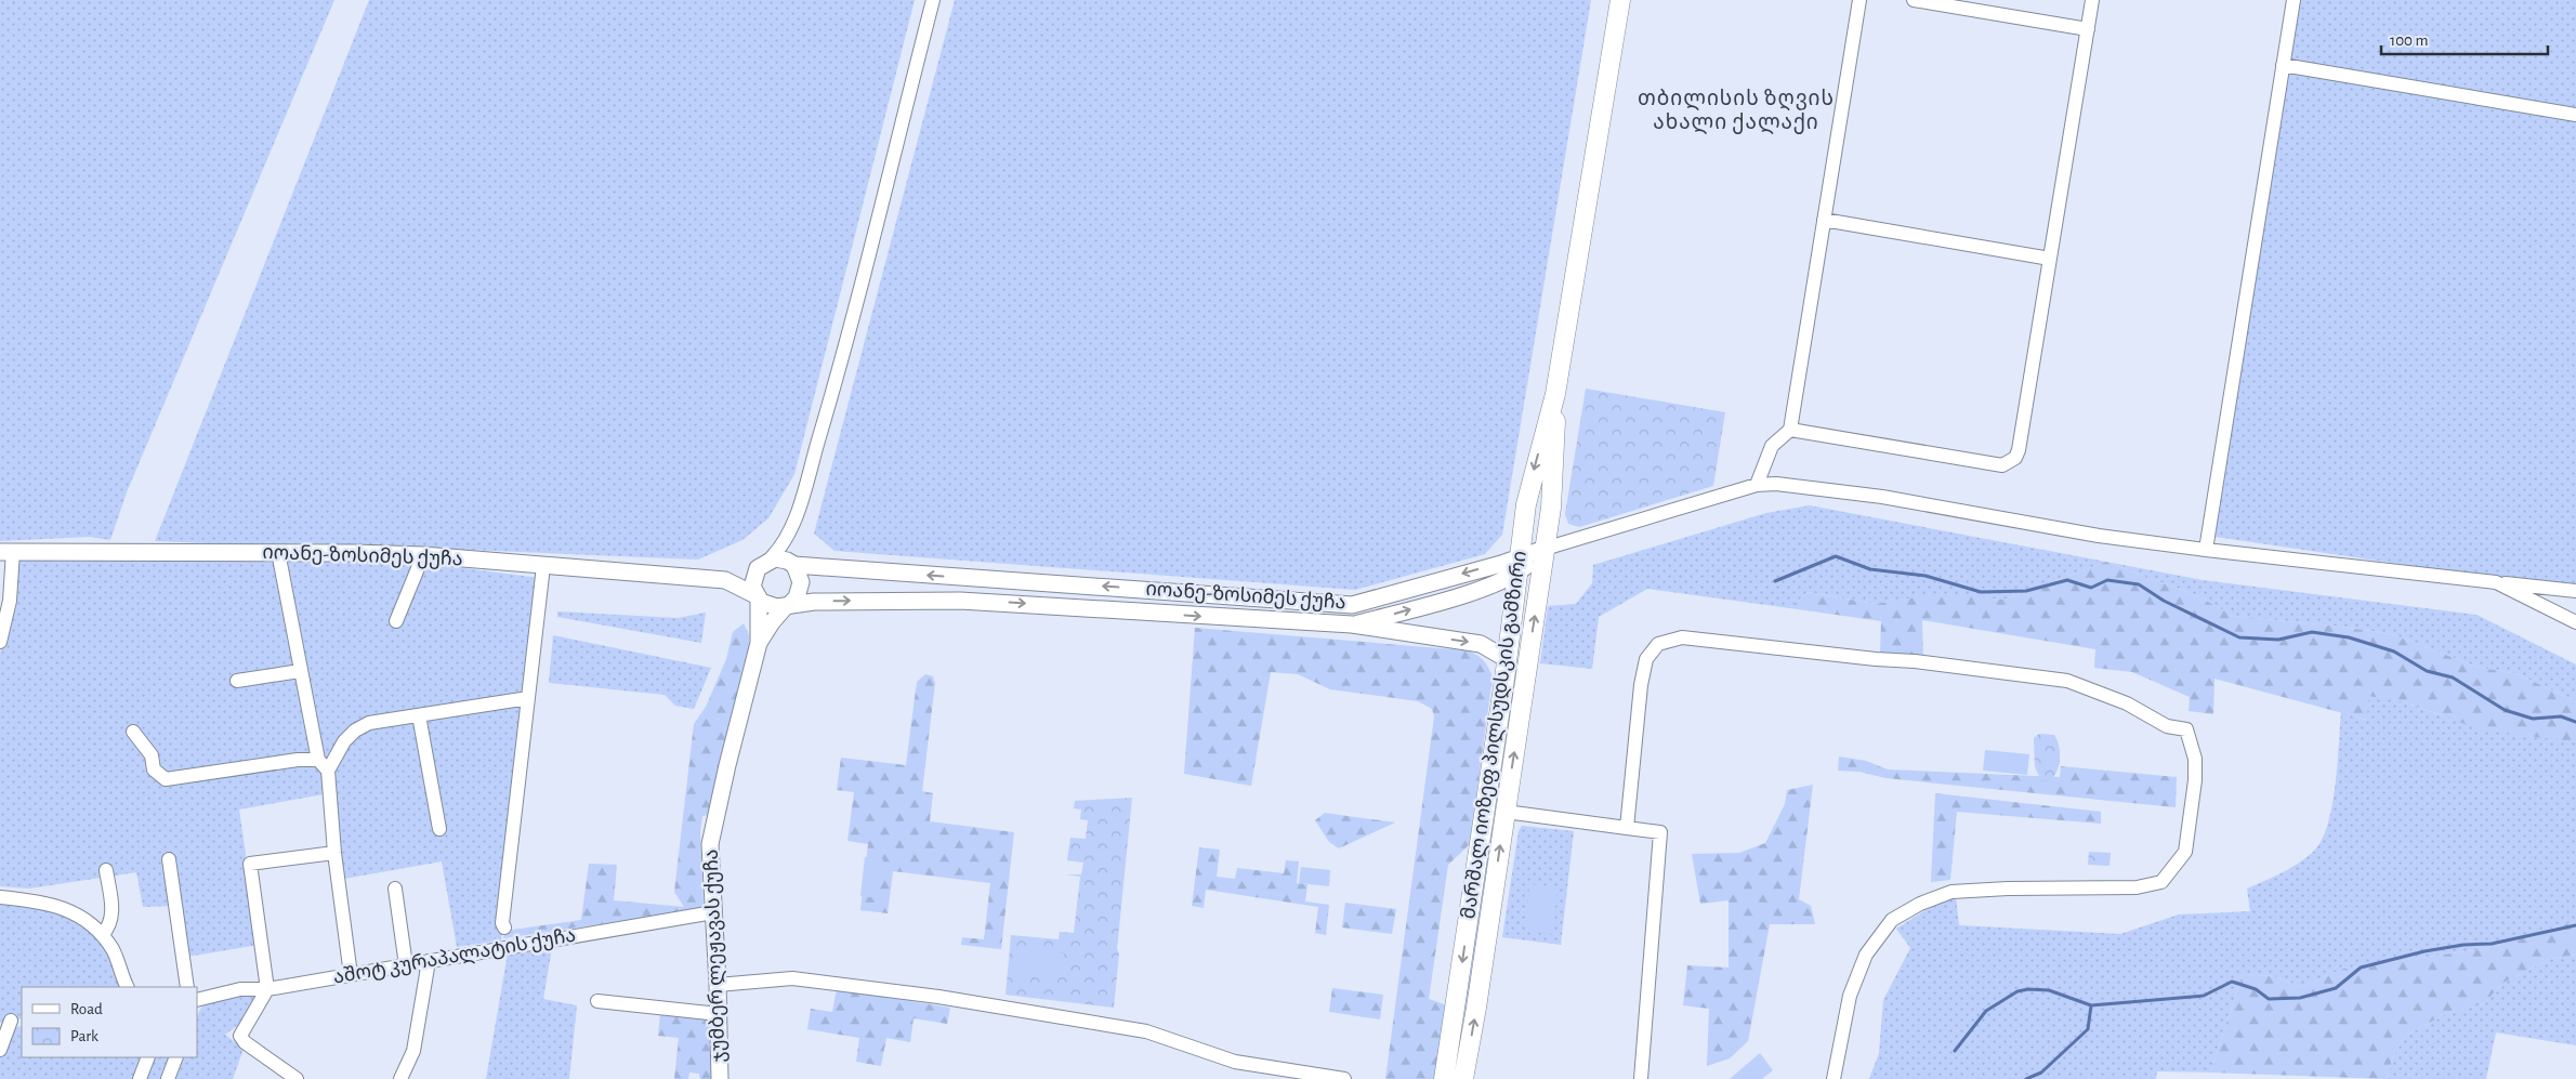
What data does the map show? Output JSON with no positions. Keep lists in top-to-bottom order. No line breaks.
{"streets":{"main road":["მარშალ იოზეფ პილსუდსკის გამზირი"],"street":["იოანე-ზოსიმეს ქუჩა","ჯუმბერ ლეჟავას ქუჩა","აშოტ კურაპალატის ქუჩა"]},"crossings":[["იოანე-ზოსიმეს ქუჩა","მარშალ იოზეფ პილსუდსკის გამზირი"],["იოანე-ზოსიმეს ქუჩა","ჯუმბერ ლეჟავას ქუჩა"],["ჯუმბერ ლეჟავას ქუჩა","აშოტ კურაპალატის ქუჩა"]],"districts":["თბილისის ზღვის ახალი ქალაქი"],"legend":["Road","Park"],"scale_bar":"100 m"}
